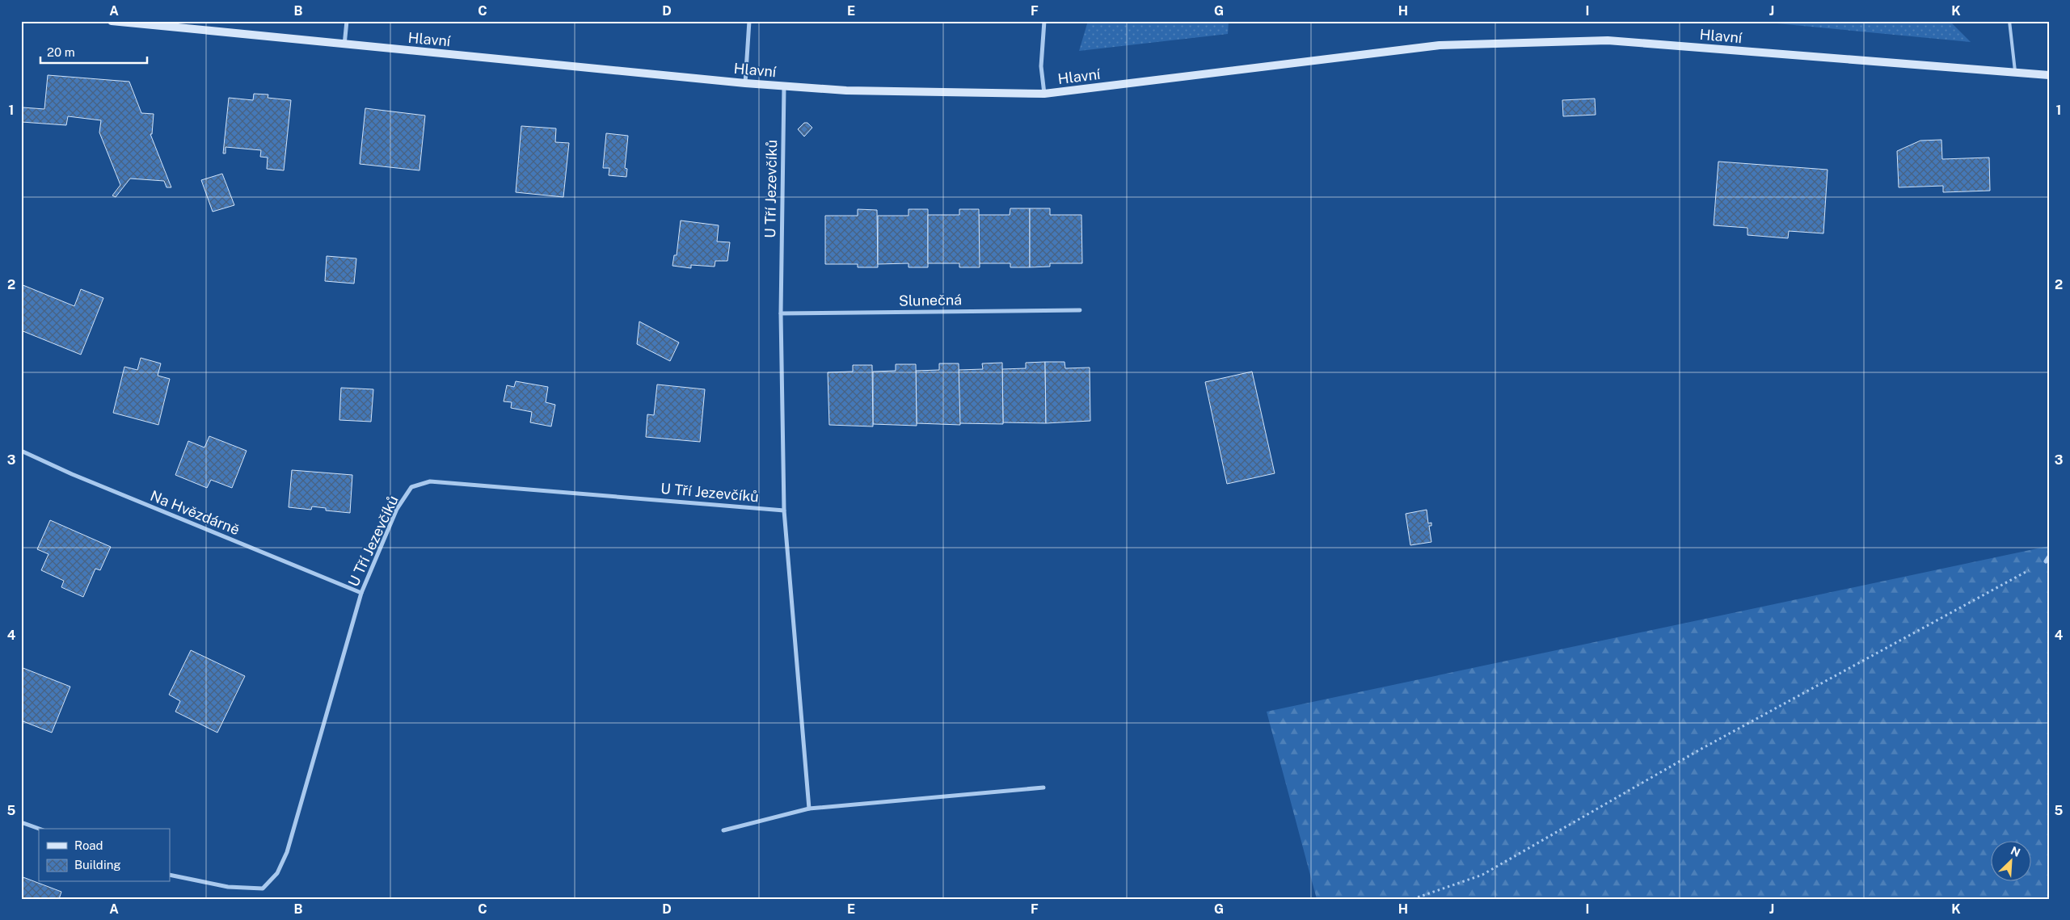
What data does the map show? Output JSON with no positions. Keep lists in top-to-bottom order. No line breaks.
{"streets":{"street":["Hlavní","U Tří Jezevčíků","Slunečná","Na Hvězdárně"]},"crossings":[["Hlavní","U Tří Jezevčíků"],["U Tří Jezevčíků","Slunečná"],["U Tří Jezevčíků","Na Hvězdárně"]],"legend":["Road","Building"],"scale_bar":"20 m","north":"top right","grid":{"columns":["A","B","C","D","E","F","G","H","I","J","K"],"rows":["1","2","3","4","5"]}}
